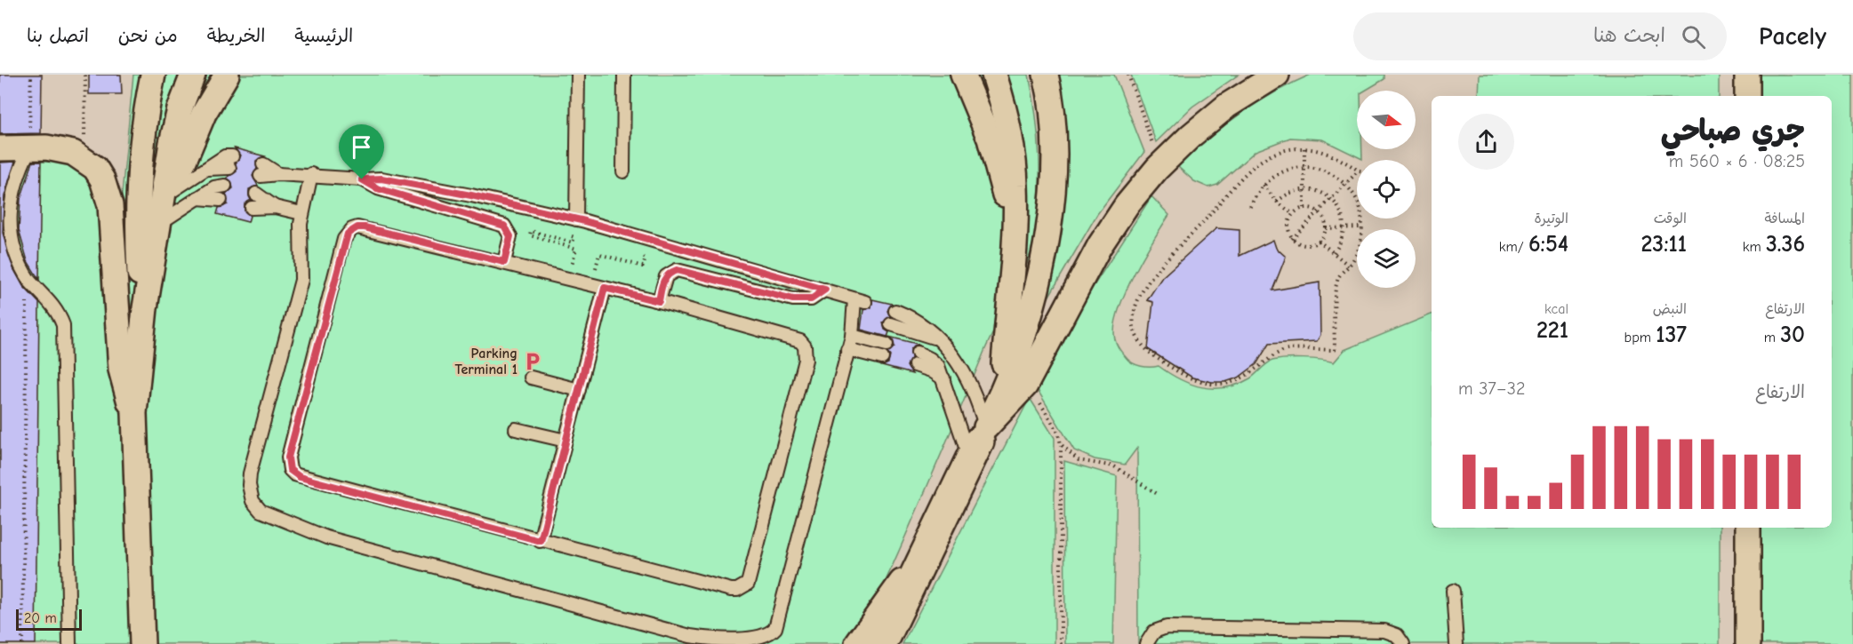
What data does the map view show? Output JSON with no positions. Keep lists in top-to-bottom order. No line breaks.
{"places":{"parking":["Parking Terminal 1"]},"scale_bar":"20 m","north":"right","page":{"header":"Pacely","search":"ابحث هنا","nav":["الرئيسية","الخريطة","من نحن","اتصل بنا"],"heading":["جري صباحي","08:25 · 6 × 560 m"],"stats":[["المسافة","3.36 km"],["الوقت","23:11"],["الوتيرة","6:54 /km"],["الارتفاع","30 m"],["النبض","137 bpm"],["kcal","221"]],"chart":["الارتفاع","32–37 m"],"scale":"20 m"}}
